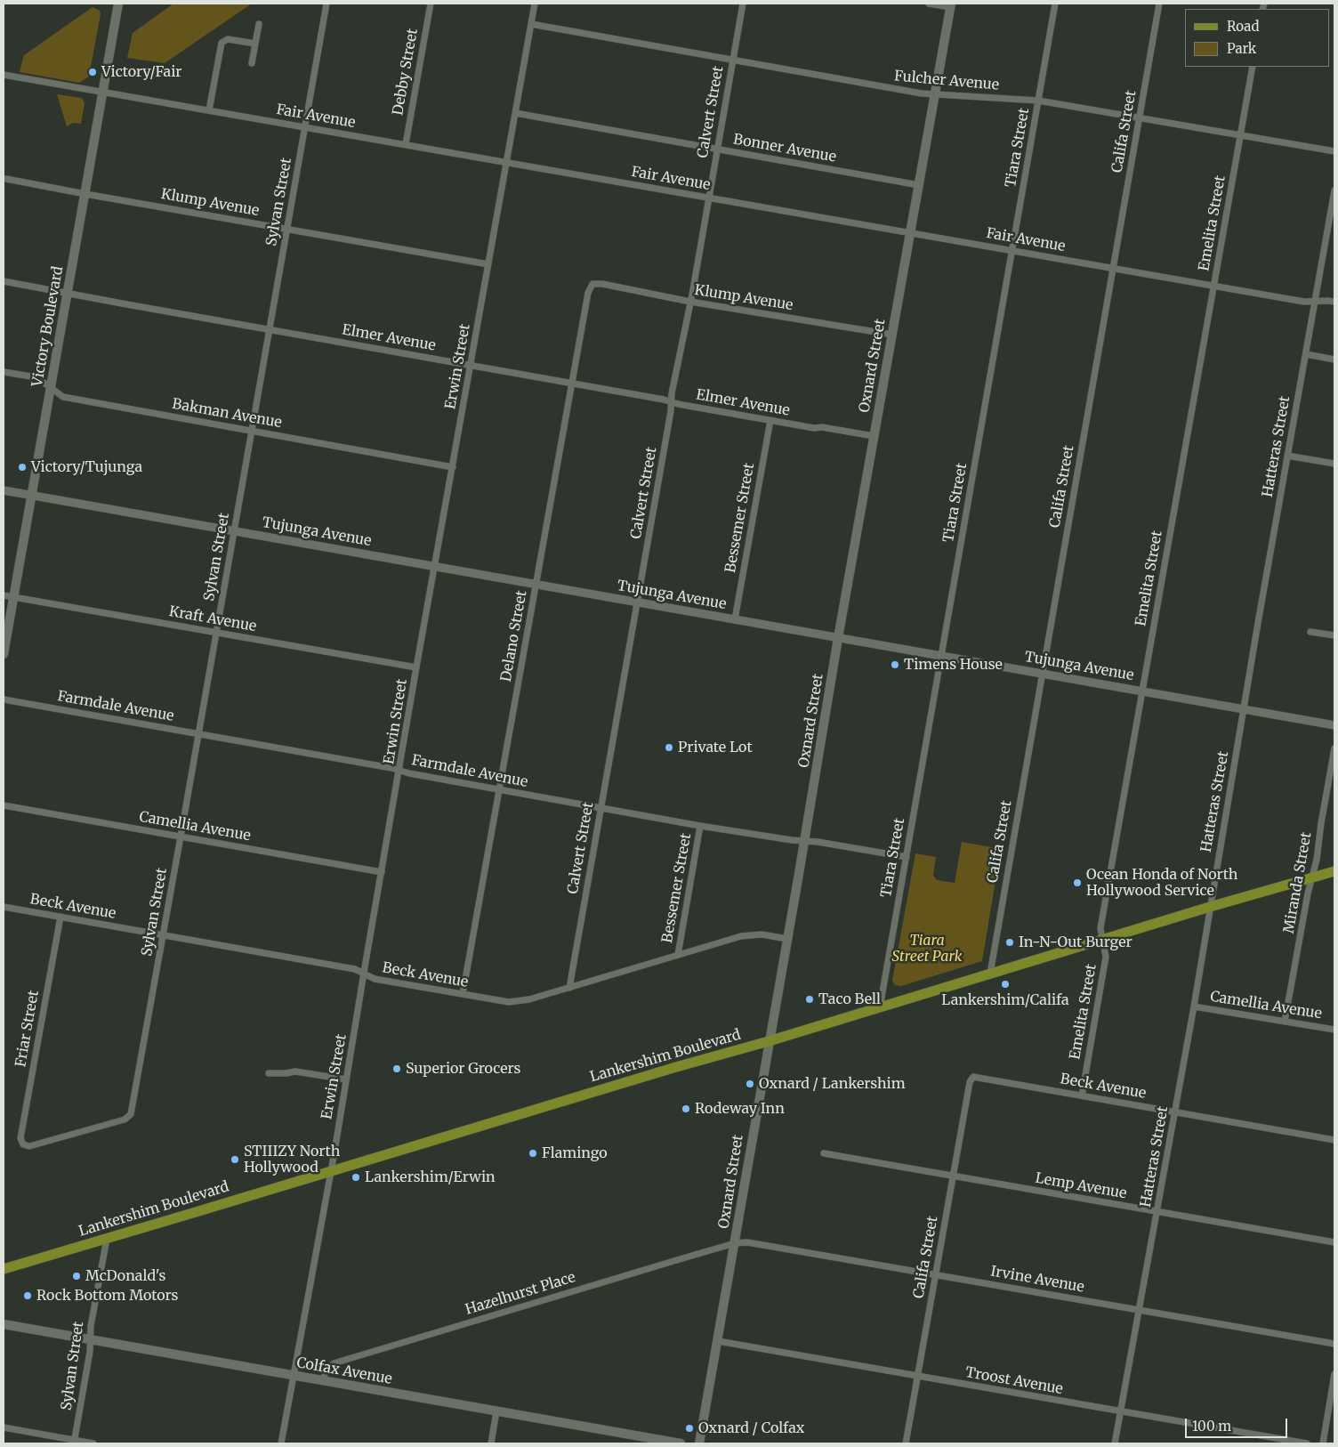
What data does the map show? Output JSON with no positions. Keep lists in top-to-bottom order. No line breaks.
{"streets":{"main road":["Victory Boulevard","Oxnard Street","Lankershim Boulevard","Colfax Avenue"],"street":["Debby Street","Fulcher Avenue","Calvert Street","Fair Avenue","Califa Street","Tiara Street","Bonner Avenue","Sylvan Street","Klump Avenue","Emelita Street","Elmer Avenue","Erwin Street","Bakman Avenue","Hatteras Street","Bessemer Street","Tujunga Avenue","Kraft Avenue","Delano Street","Farmdale Avenue","Camellia Avenue","Miranda Street","Beck Avenue","Friar Street","Lemp Avenue","Irvine Avenue","Hazelhurst Place","Troost Avenue"]},"crossings":[["Debby Street","Fair Avenue"],["Fulcher Avenue","Calvert Street"],["Fulcher Avenue","Califa Street"],["Fulcher Avenue","Tiara Street"],["Fulcher Avenue","Emelita Street"],["Fulcher Avenue","Oxnard Street"],["Fulcher Avenue","Erwin Street"],["Calvert Street","Fair Avenue"],["Calvert Street","Bonner Avenue"],["Calvert Street","Klump Avenue"],["Calvert Street","Elmer Avenue"],["Calvert Street","Tujunga Avenue"],["Calvert Street","Farmdale Avenue"],["Calvert Street","Beck Avenue"],["Fair Avenue","Califa Street"],["Fair Avenue","Tiara Street"],["Fair Avenue","Sylvan Street"],["Fair Avenue","Emelita Street"],["Fair Avenue","Victory Boulevard"],["Fair Avenue","Oxnard Street"],["Fair Avenue","Erwin Street"],["Fair Avenue","Hatteras Street"],["Califa Street","Tujunga Avenue"],["Califa Street","Beck Avenue"],["Califa Street","Lankershim Boulevard"],["Califa Street","Lemp Avenue"],["Califa Street","Irvine Avenue"],["Califa Street","Troost Avenue"],["Tiara Street","Tujunga Avenue"],["Tiara Street","Farmdale Avenue"],["Tiara Street","Lankershim Boulevard"],["Bonner Avenue","Oxnard Street"],["Bonner Avenue","Erwin Street"],["Sylvan Street","Klump Avenue"],["Sylvan Street","Elmer Avenue"],["Sylvan Street","Bakman Avenue"],["Sylvan Street","Tujunga Avenue"],["Sylvan Street","Kraft Avenue"],["Sylvan Street","Farmdale Avenue"],["Sylvan Street","Camellia Avenue"],["Sylvan Street","Beck Avenue"],["Sylvan Street","Friar Street"],["Sylvan Street","Lankershim Boulevard"],["Sylvan Street","Colfax Avenue"],["Klump Avenue","Victory Boulevard"],["Klump Avenue","Oxnard Street"],["Klump Avenue","Erwin Street"],["Klump Avenue","Delano Street"],["Emelita Street","Tujunga Avenue"],["Emelita Street","Beck Avenue"],["Emelita Street","Lankershim Boulevard"],["Victory Boulevard","Elmer Avenue"],["Victory Boulevard","Bakman Avenue"],["Victory Boulevard","Tujunga Avenue"],["Victory Boulevard","Kraft Avenue"],["Elmer Avenue","Oxnard Street"],["Elmer Avenue","Erwin Street"],["Elmer Avenue","Bessemer Street"],["Elmer Avenue","Delano Street"],["Oxnard Street","Tujunga Avenue"],["Oxnard Street","Farmdale Avenue"],["Oxnard Street","Beck Avenue"],["Oxnard Street","Lankershim Boulevard"],["Oxnard Street","Irvine Avenue"],["Oxnard Street","Hazelhurst Place"],["Oxnard Street","Troost Avenue"],["Erwin Street","Bakman Avenue"],["Erwin Street","Tujunga Avenue"],["Erwin Street","Kraft Avenue"],["Erwin Street","Farmdale Avenue"],["Erwin Street","Camellia Avenue"],["Erwin Street","Beck Avenue"],["Erwin Street","Lankershim Boulevard"],["Erwin Street","Colfax Avenue"],["Hatteras Street","Tujunga Avenue"],["Hatteras Street","Camellia Avenue"],["Hatteras Street","Beck Avenue"],["Hatteras Street","Lankershim Boulevard"],["Hatteras Street","Lemp Avenue"],["Hatteras Street","Irvine Avenue"],["Hatteras Street","Troost Avenue"],["Bessemer Street","Tujunga Avenue"],["Bessemer Street","Farmdale Avenue"],["Bessemer Street","Beck Avenue"],["Tujunga Avenue","Delano Street"],["Delano Street","Farmdale Avenue"],["Delano Street","Beck Avenue"],["Camellia Avenue","Miranda Street"],["Miranda Street","Lankershim Boulevard"],["Beck Avenue","Friar Street"],["Irvine Avenue","Hazelhurst Place"],["Hazelhurst Place","Colfax Avenue"]],"parks":["Tiara Street Park"],"places":["Victory/Fair","Victory/Tujunga","Timens House","Private Lot","Ocean Honda of North Hollywood Service","In-N-Out Burger","Lankershim/Califa","Taco Bell","Superior Grocers","Oxnard / Lankershim","Rodeway Inn","Flamingo","STIIIZY North Hollywood","Lankershim/Erwin","McDonald's","Rock Bottom Motors","Oxnard / Colfax"],"legend":["Road","Park"],"scale_bar":"100 m"}
